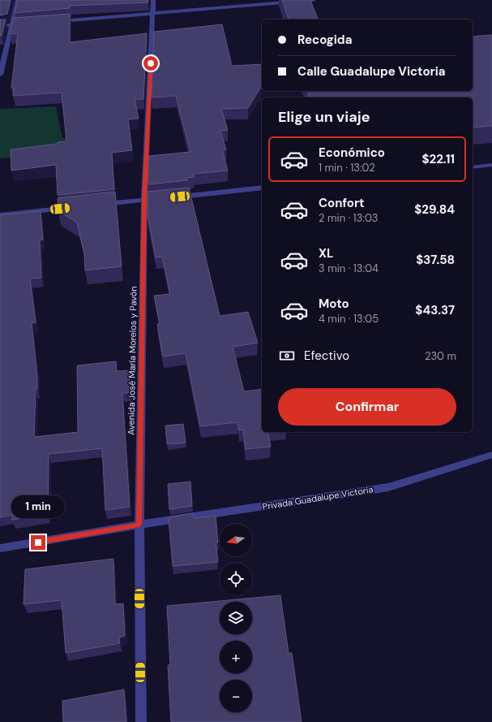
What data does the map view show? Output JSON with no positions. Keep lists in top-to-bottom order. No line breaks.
{"streets":{"street":["Avenida José María Morelos y Pavón","Privada Guadalupe Victoria"]},"crossings":[["Avenida José María Morelos y Pavón","Privada Guadalupe Victoria"]],"north":"left","page":{"banner":["Recogida","Calle Guadalupe Victoria"],"heading":"Elige un viaje","list":[{"name":"Económico","note":"1 min · 13:02","value":"$22.11"},{"name":"Confort","note":"2 min · 13:03","value":"$29.84"},{"name":"XL","note":"3 min · 13:04","value":"$37.58"},{"name":"Moto","note":"4 min · 13:05","value":"$43.37"}],"pay":["Efectivo","230 m"],"buttons":"Confirmar","bubble":"1 min","map_buttons":["+","−"]}}
